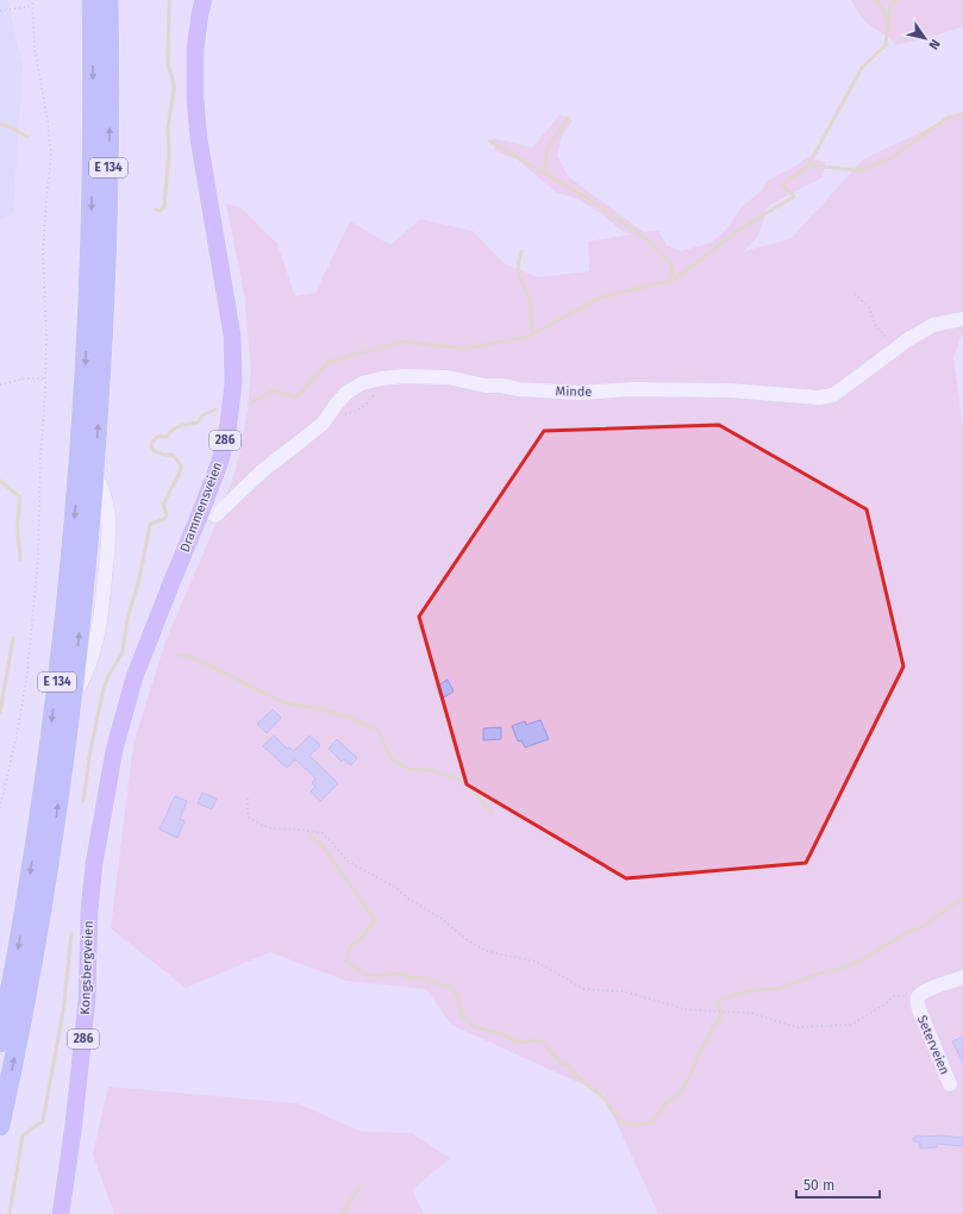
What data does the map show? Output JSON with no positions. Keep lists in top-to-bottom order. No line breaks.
{"streets":{"highway":["E 134"],"main road":["286","Drammensveien","Kongsbergveien"],"street":["Minde","Seterveien"]},"crossings":[["Minde","Drammensveien"],["Drammensveien","Kongsbergveien"]],"scale_bar":"50 m","north":"bottom right"}
